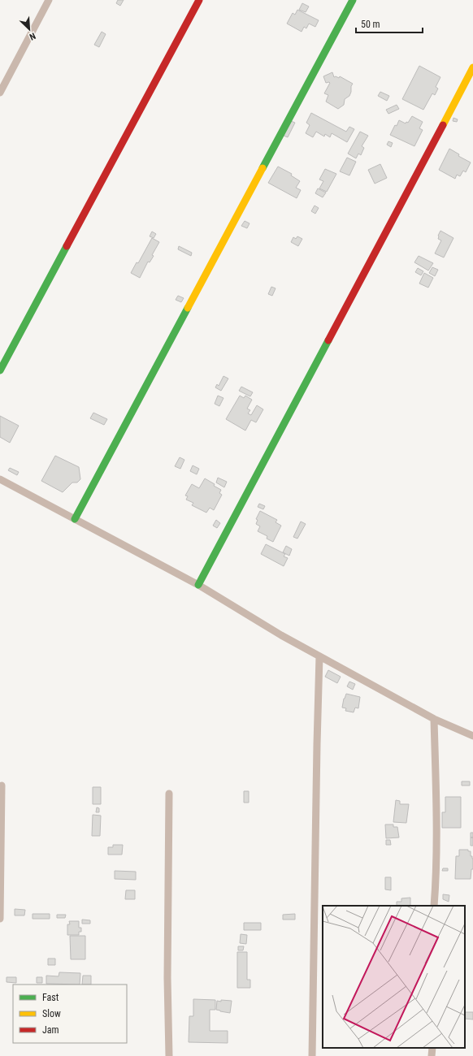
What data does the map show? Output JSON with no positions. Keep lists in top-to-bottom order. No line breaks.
{"legend":["Fast","Slow","Jam"],"scale_bar":"50 m","north":"bottom right"}
